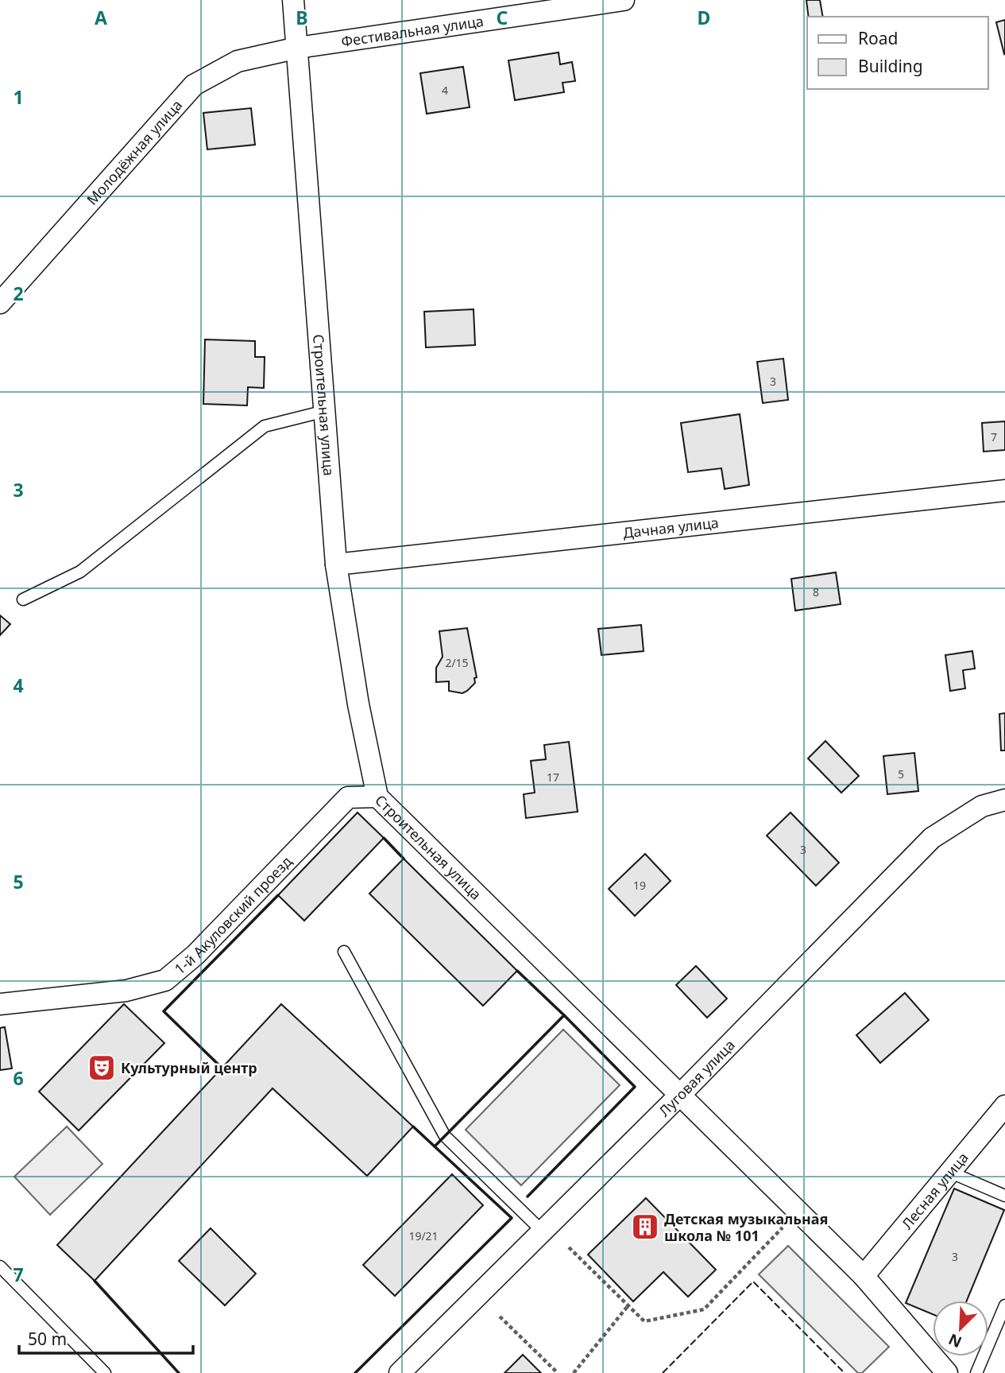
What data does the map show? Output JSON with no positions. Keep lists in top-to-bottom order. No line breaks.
{"streets":{"street":["Фестивальная улица","Молодёжная улица","Строительная улица","Дачная улица","1-й Акуловский проезд","Луговая улица","Лесная улица"]},"crossings":[["Фестивальная улица","Молодёжная улица"],["Фестивальная улица","Строительная улица"],["Молодёжная улица","Строительная улица"],["Строительная улица","Дачная улица"],["Строительная улица","1-й Акуловский проезд"],["Строительная улица","Луговая улица"],["Строительная улица","Лесная улица"]],"places":{"theatre":["Культурный центр"],"building":["Детская музыкальная школа № 101"]},"house_numbers":["4","3","7","8","2/15","5","17","3","19","19/21","3"],"legend":["Road","Building"],"scale_bar":"50 m","north":"bottom left","grid":{"columns":["A","B","C","D"],"rows":["1","2","3","4","5","6","7"]}}
